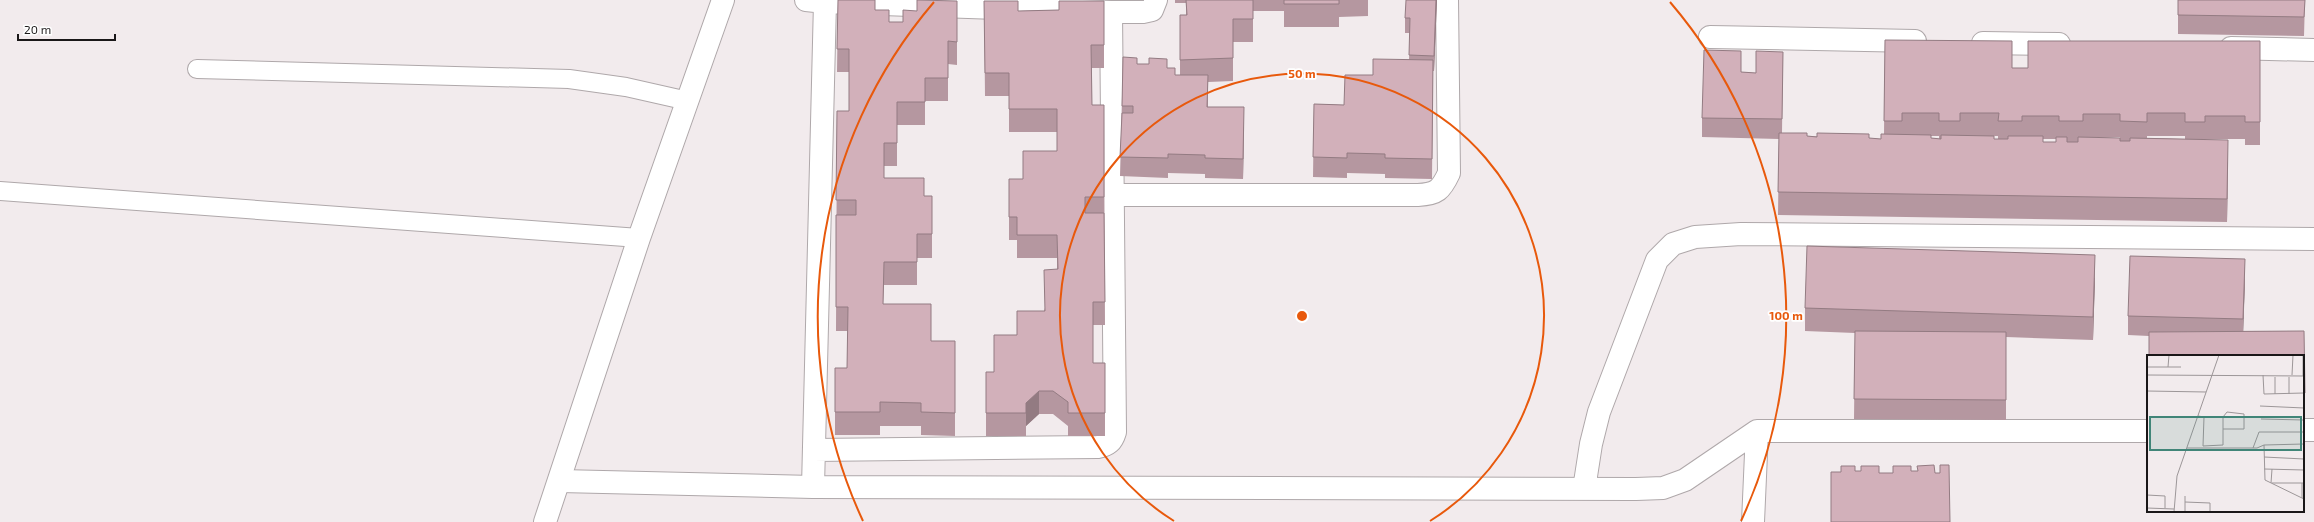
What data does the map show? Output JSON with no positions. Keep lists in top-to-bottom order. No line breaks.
{"scale_bar":"20 m","rings":["50 m","100 m"]}
